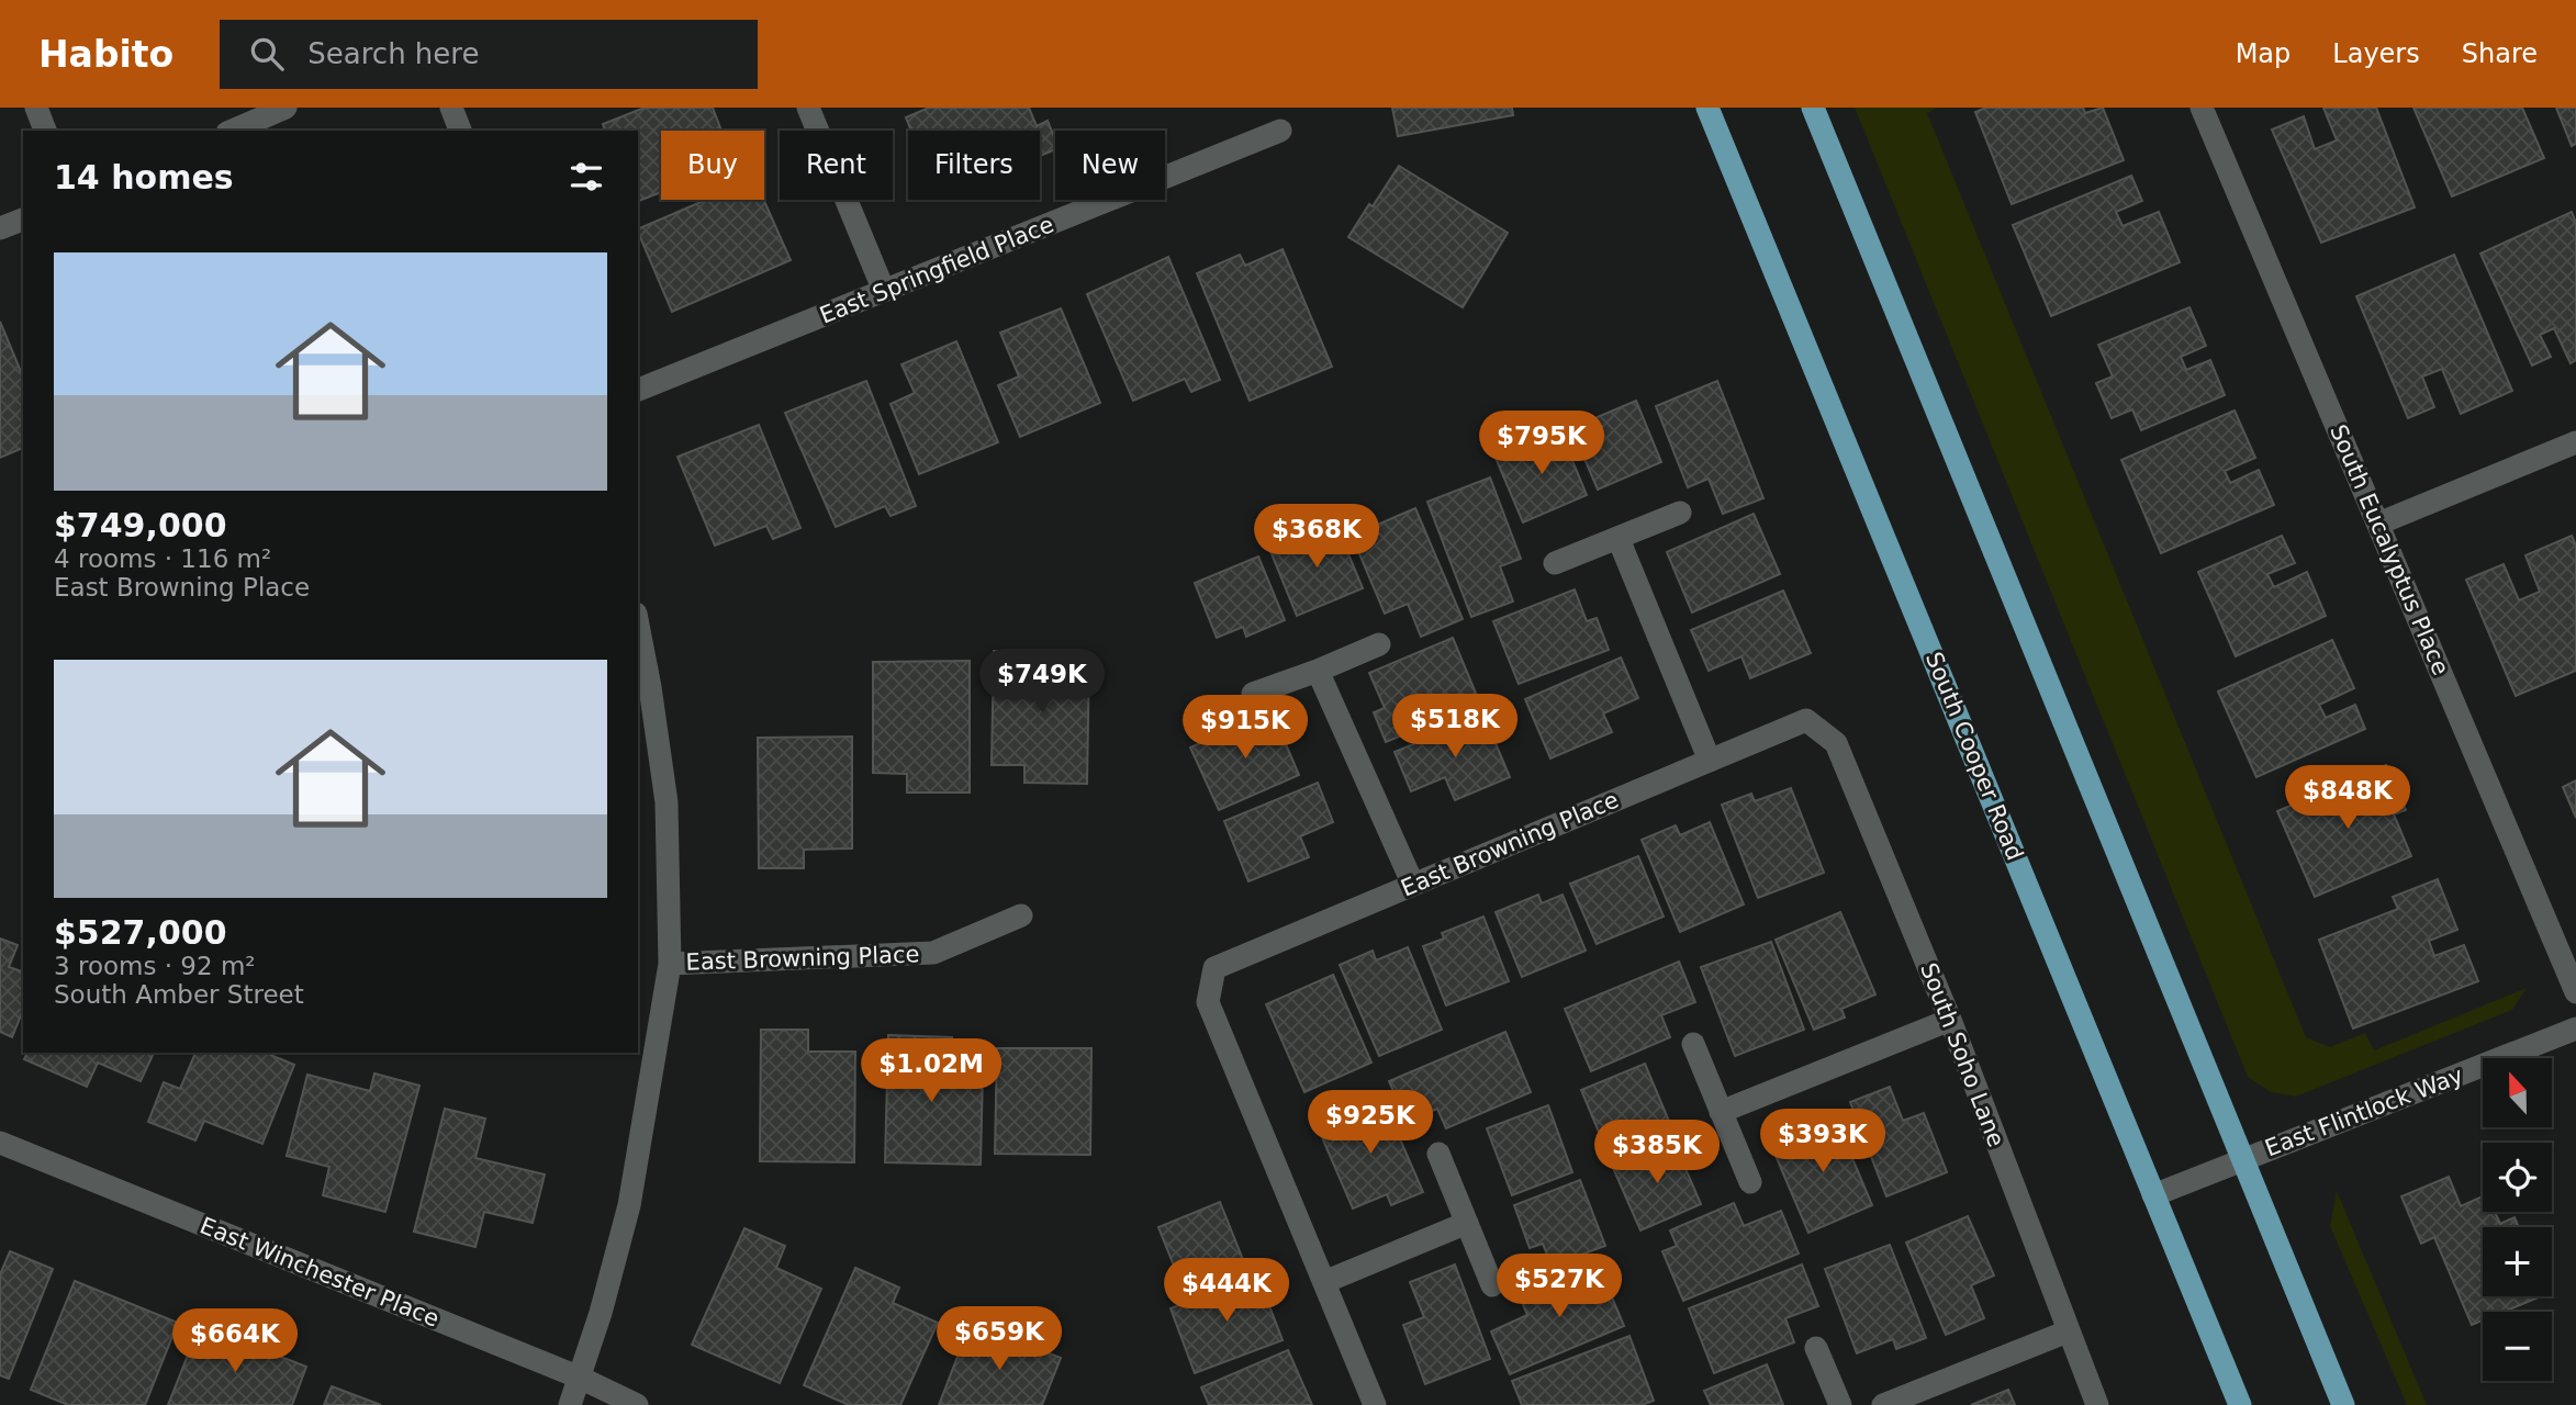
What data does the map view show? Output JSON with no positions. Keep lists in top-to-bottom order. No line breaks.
{"streets":{"main road":["South Cooper Road"],"street":["East Springfield Place","South Eucalyptus Place","East Browning Place","South Soho Lane","East Flintlock Way","East Winchester Place"]},"crossings":[["South Cooper Road","East Flintlock Way"],["East Browning Place","South Soho Lane"]],"north":"top","page":{"header":"Habito","search":"Search here","nav":["Map","Layers","Share"],"chip":["Buy","Rent","Filters","New"],"heading":"14 homes","list":[{"name":"$749,000","note":"4 rooms · 116 m² · East Browning Place"},{"name":"$527,000","note":"3 rooms · 92 m² · South Amber Street"}],"price":["$795K","$368K","$749K","$518K","$915K","$848K","$1.02M","$925K","$393K","$385K","$527K","$444K","$659K","$664K"],"map_buttons":["+","−"]}}
